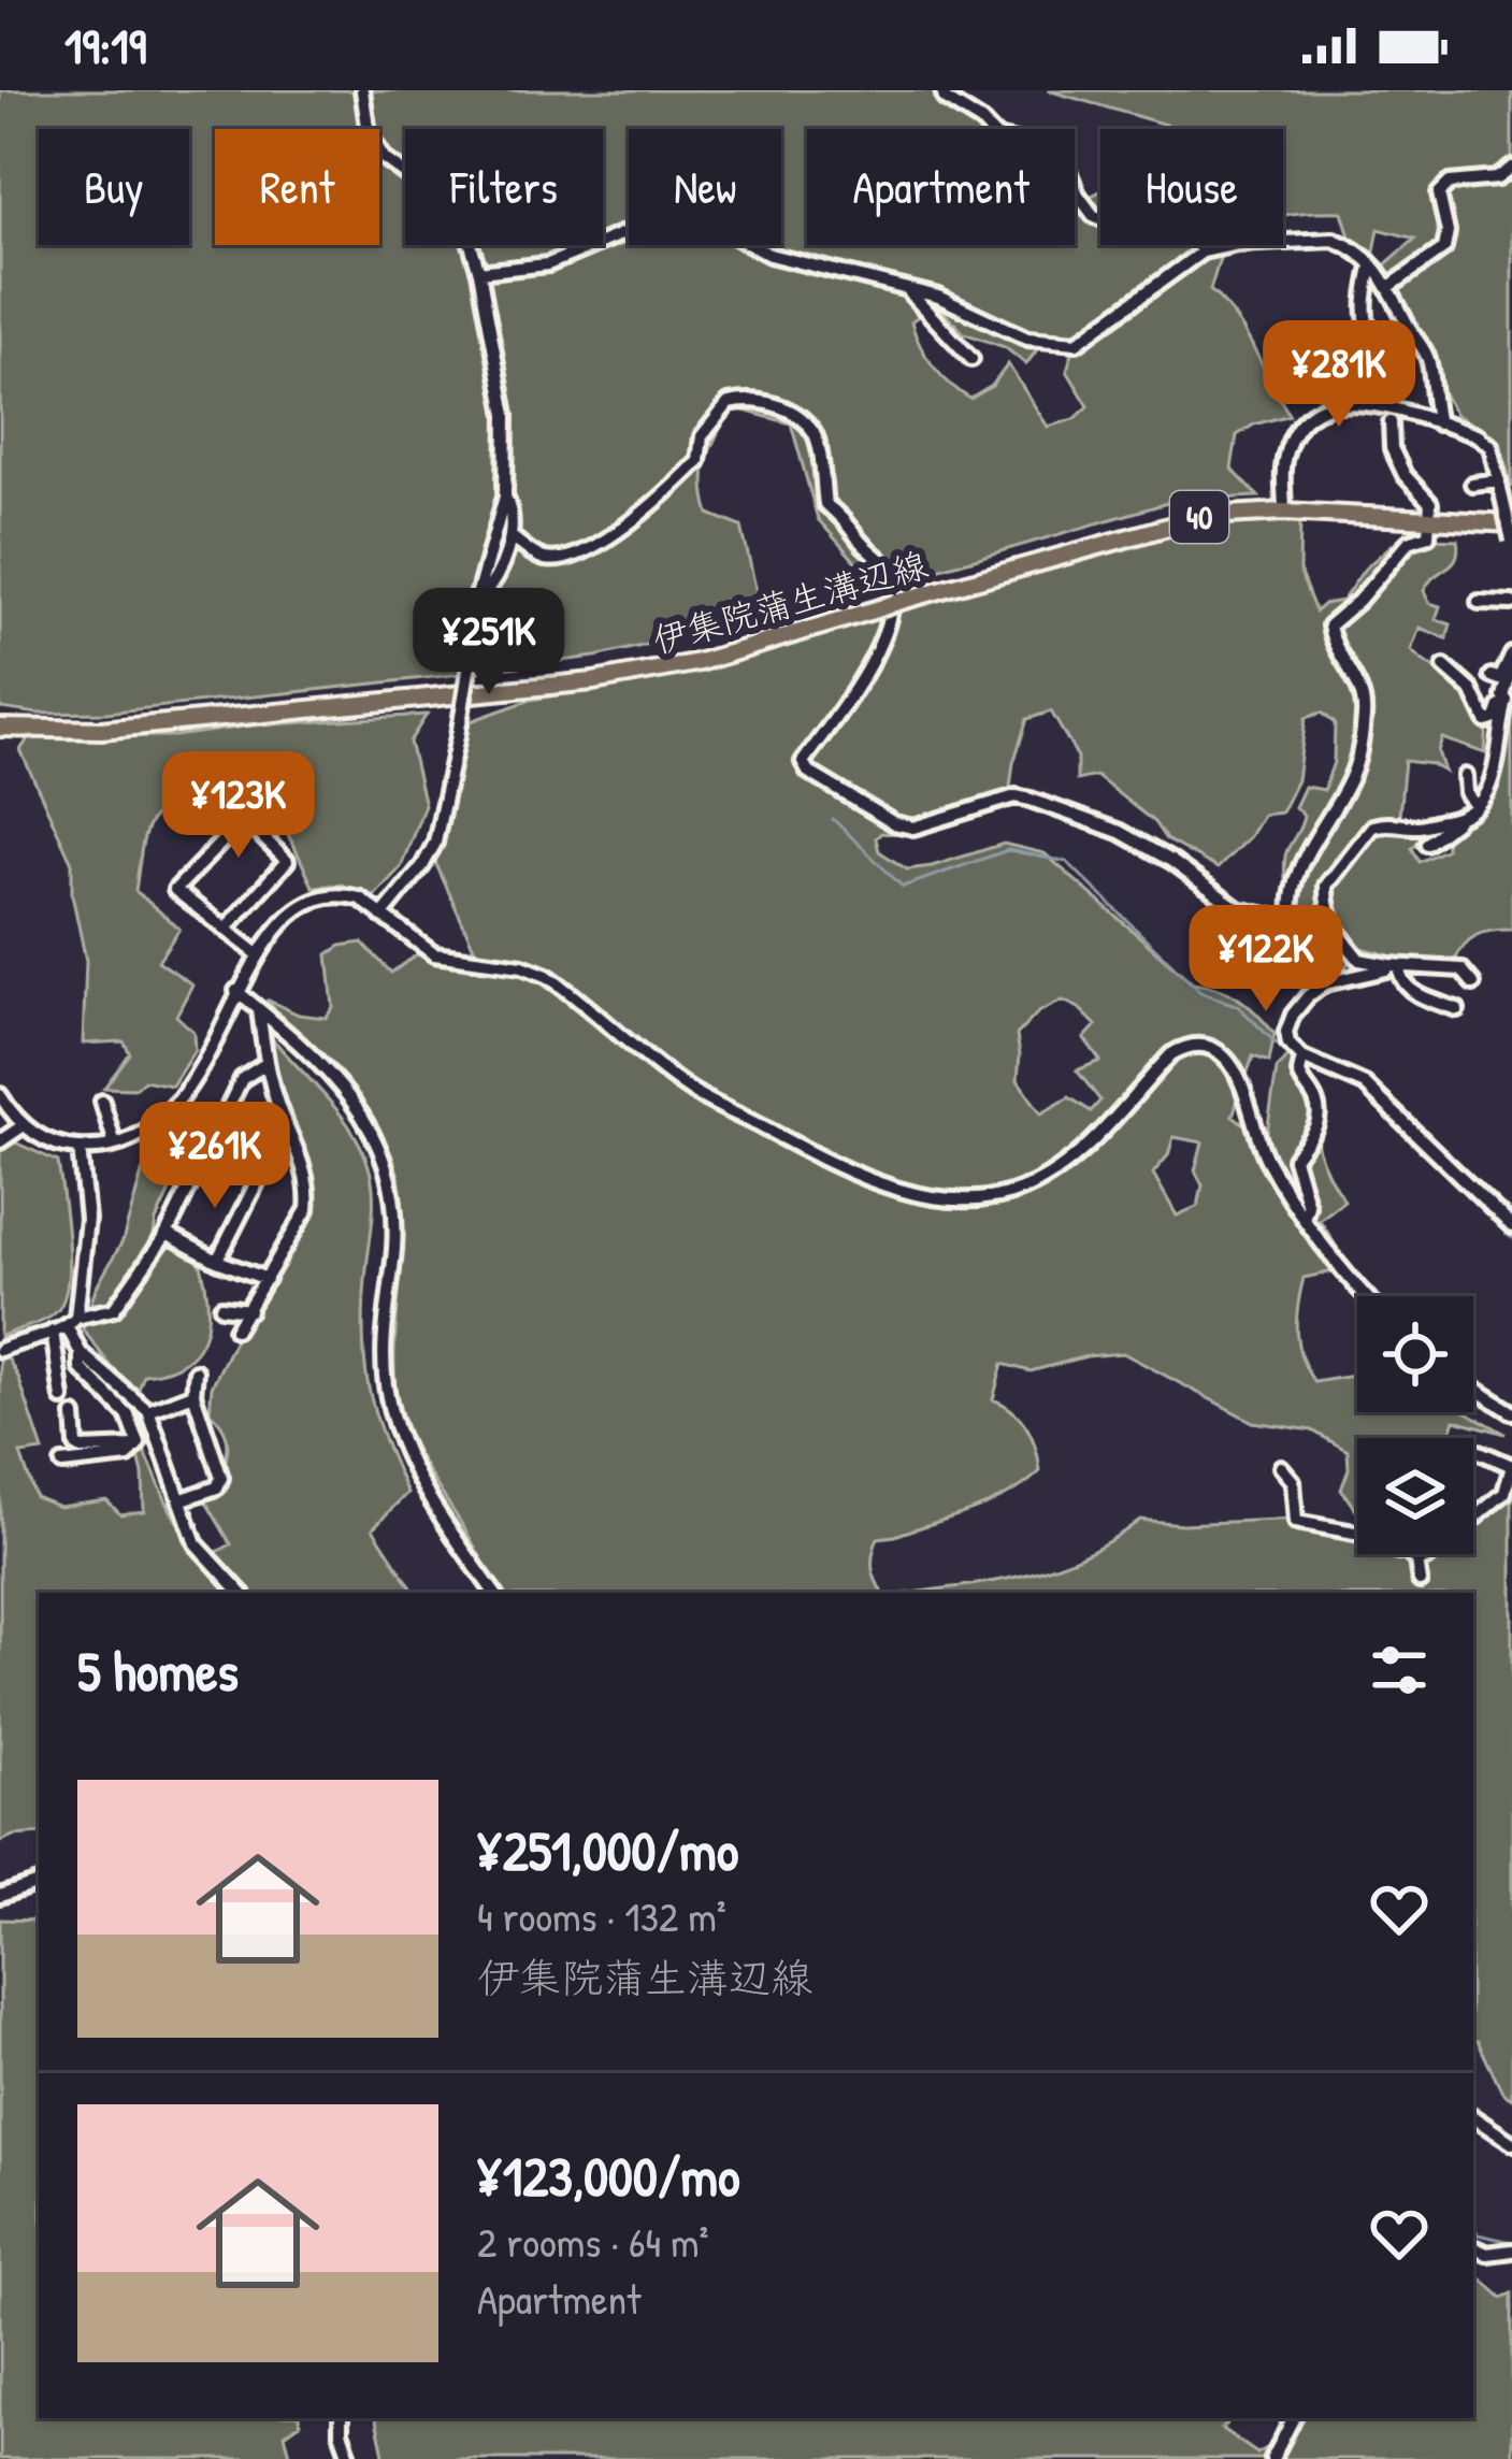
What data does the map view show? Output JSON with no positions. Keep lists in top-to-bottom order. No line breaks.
{"streets":{"main road":["40","伊集院蒲生溝辺線"]},"page":{"status":"19:19","chip":["Buy","Rent","Filters","New","Apartment","House"],"price":["¥281K","¥251K","¥123K","¥122K","¥261K"],"heading":"5 homes","list":[{"name":"¥251,000/mo","note":"4 rooms · 132 m² · 伊集院蒲生溝辺線"},{"name":"¥123,000/mo","note":"2 rooms · 64 m² · Apartment"}]}}
